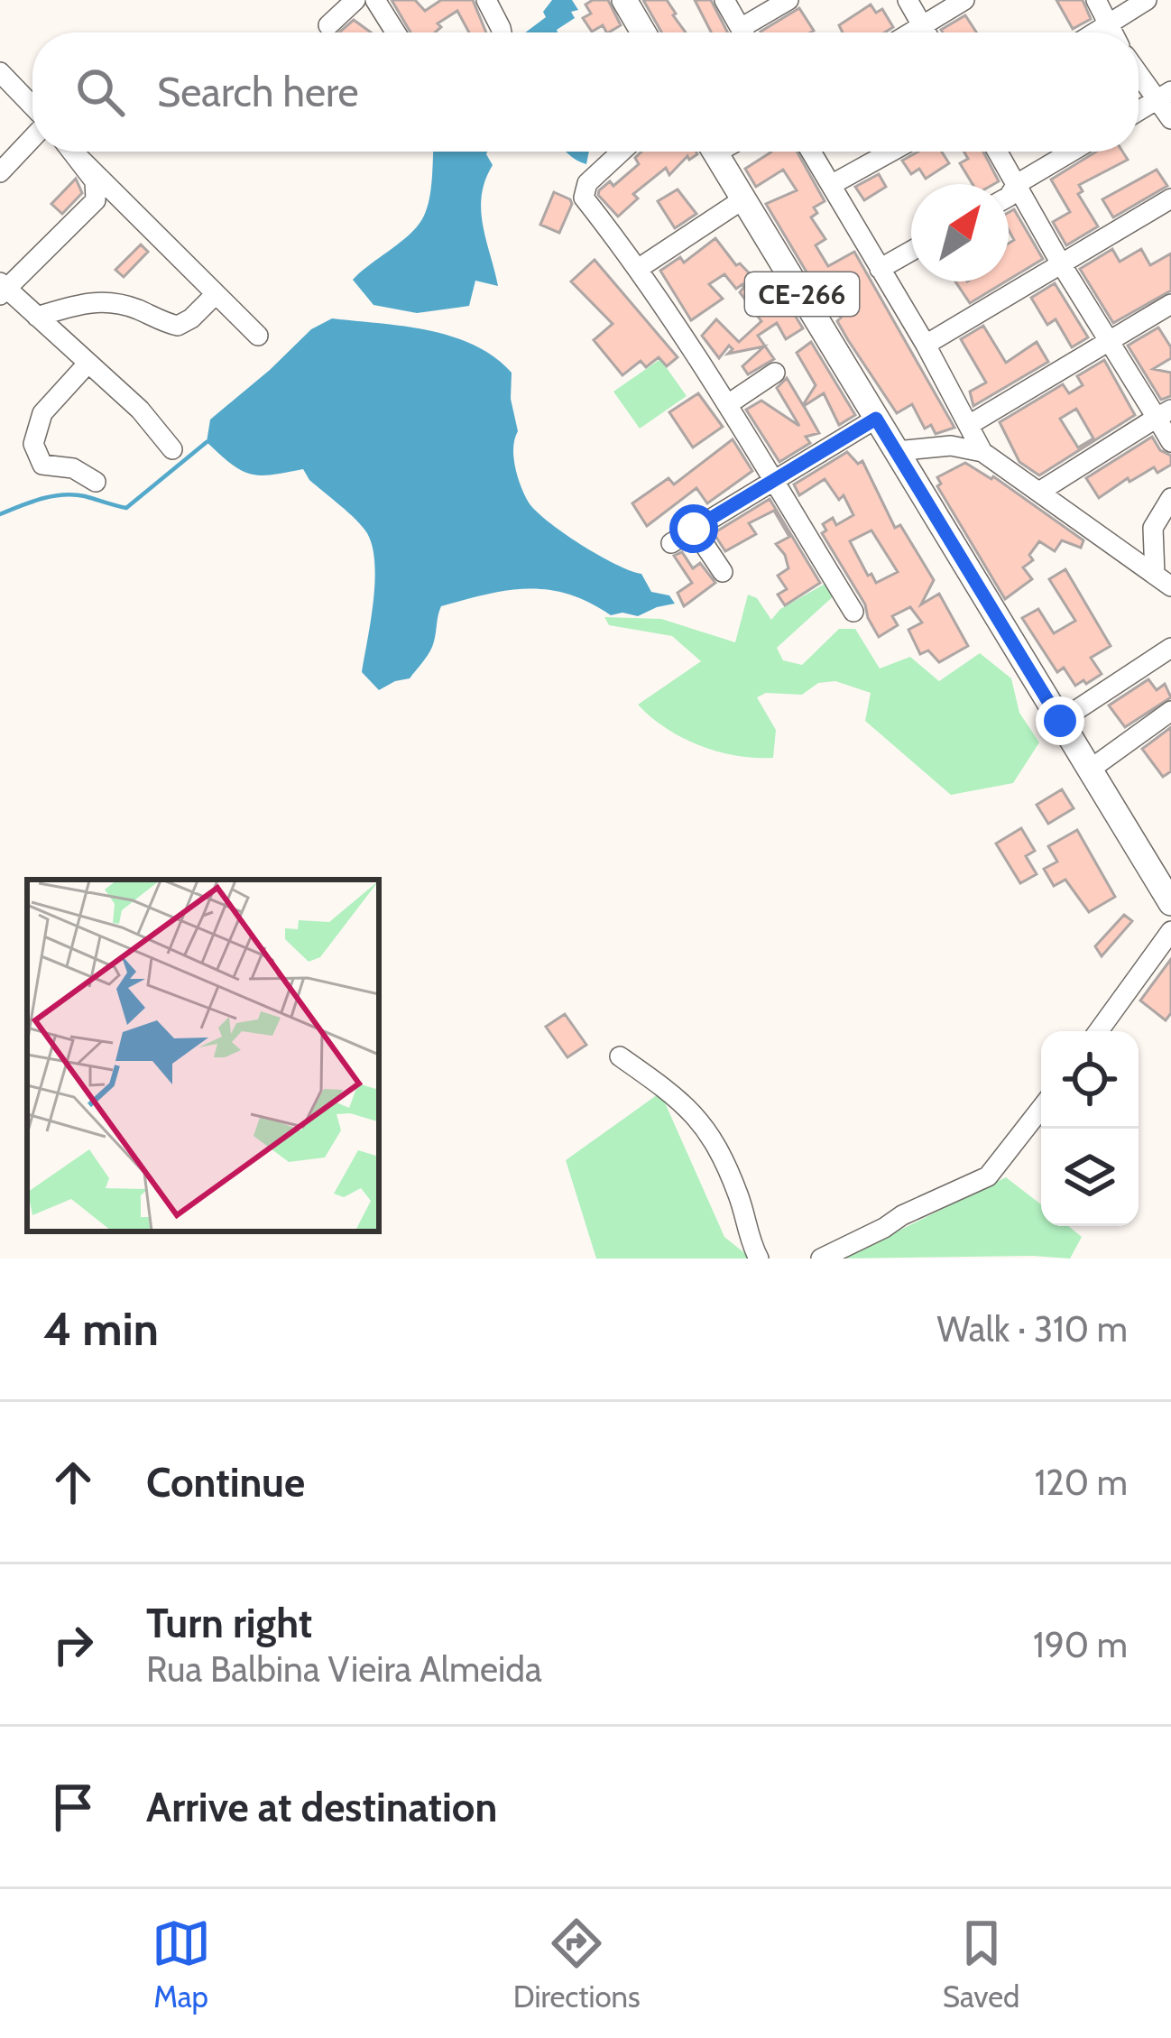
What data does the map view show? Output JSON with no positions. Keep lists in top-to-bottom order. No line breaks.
{"streets":{"main road":["CE-266"]},"north":"top right","page":{"search":"Search here","heading":["4 min","Walk · 310 m"],"list":[["Continue","120 m"],["Turn right","Rua Balbina Vieira Almeida","190 m"],"Arrive at destination"],"nav":["Map","Directions","Saved"]}}
